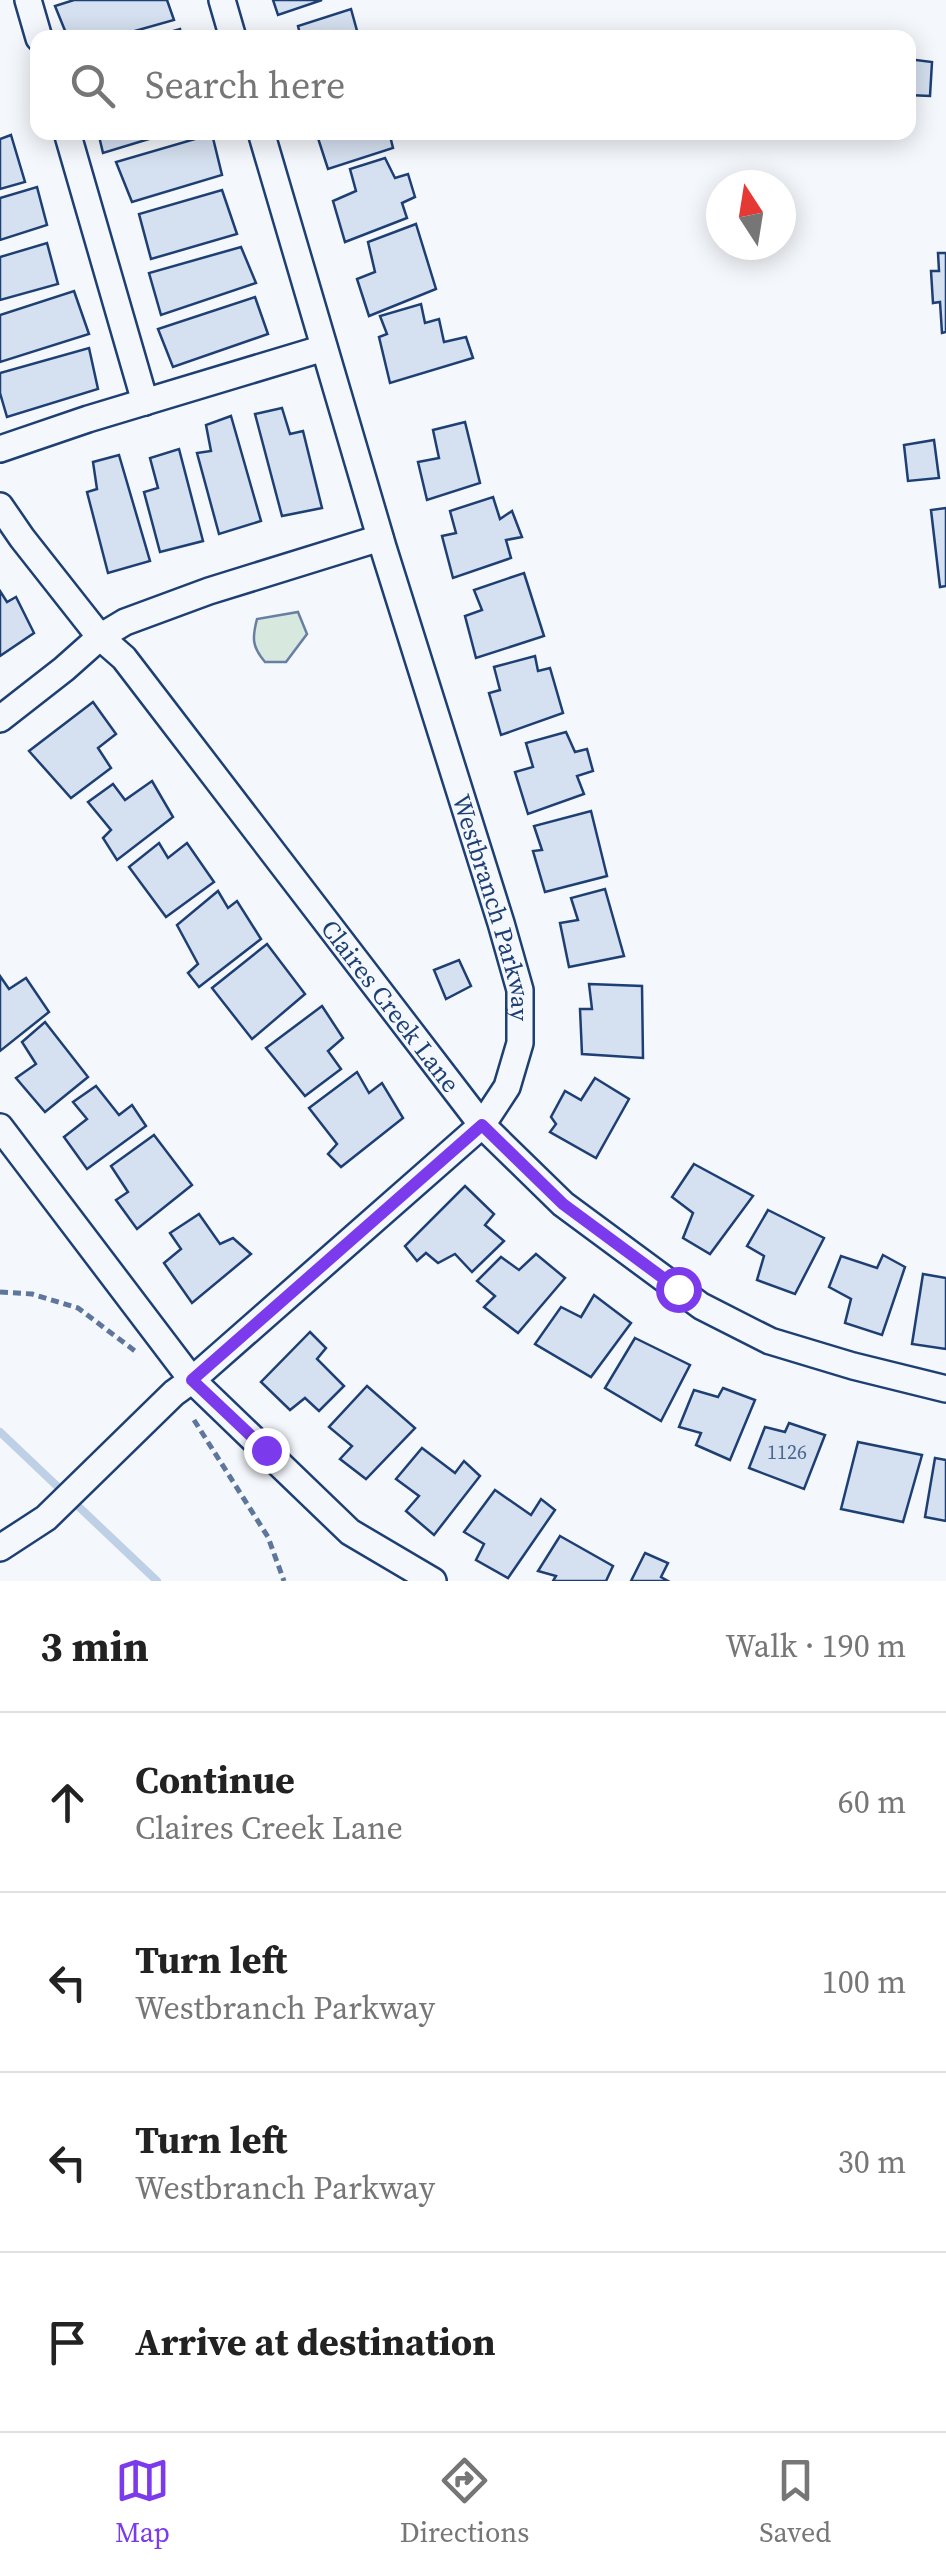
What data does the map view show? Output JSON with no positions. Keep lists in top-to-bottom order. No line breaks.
{"streets":{"street":["Westbranch Parkway","Claires Creek Lane"]},"crossings":[["Westbranch Parkway","Claires Creek Lane"]],"house_numbers":["1126"],"north":"top","page":{"search":"Search here","heading":["3 min","Walk · 190 m"],"list":[["Continue","Claires Creek Lane","60 m"],["Turn left","Westbranch Parkway","100 m"],["Turn left","Westbranch Parkway","30 m"],"Arrive at destination"],"nav":["Map","Directions","Saved"]}}
